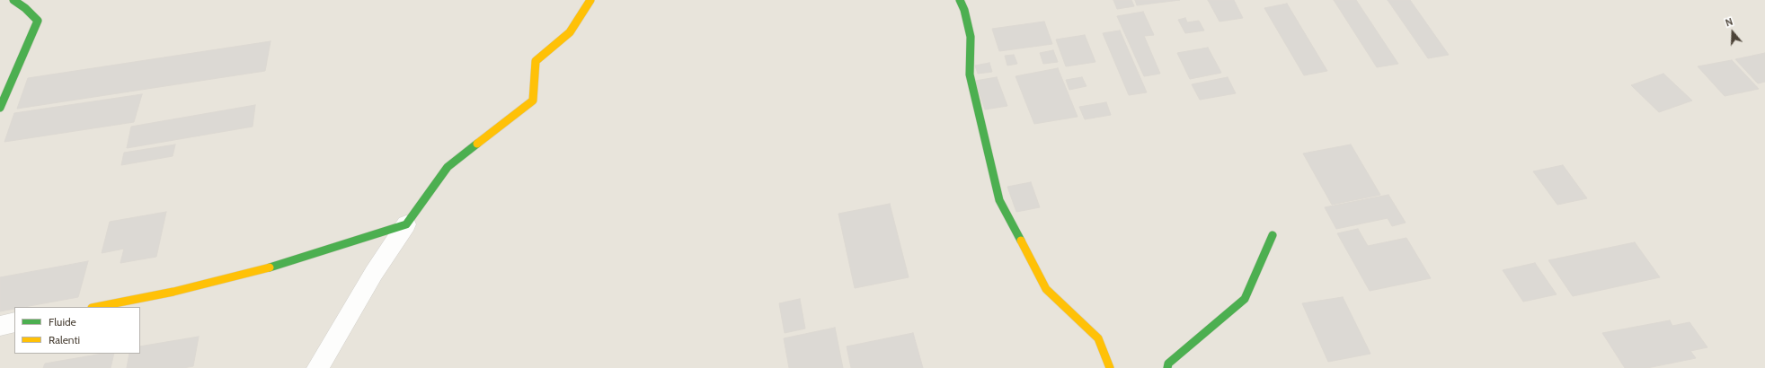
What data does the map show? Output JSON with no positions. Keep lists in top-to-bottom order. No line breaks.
{"legend":["Fluide","Ralenti"],"north":"top"}
